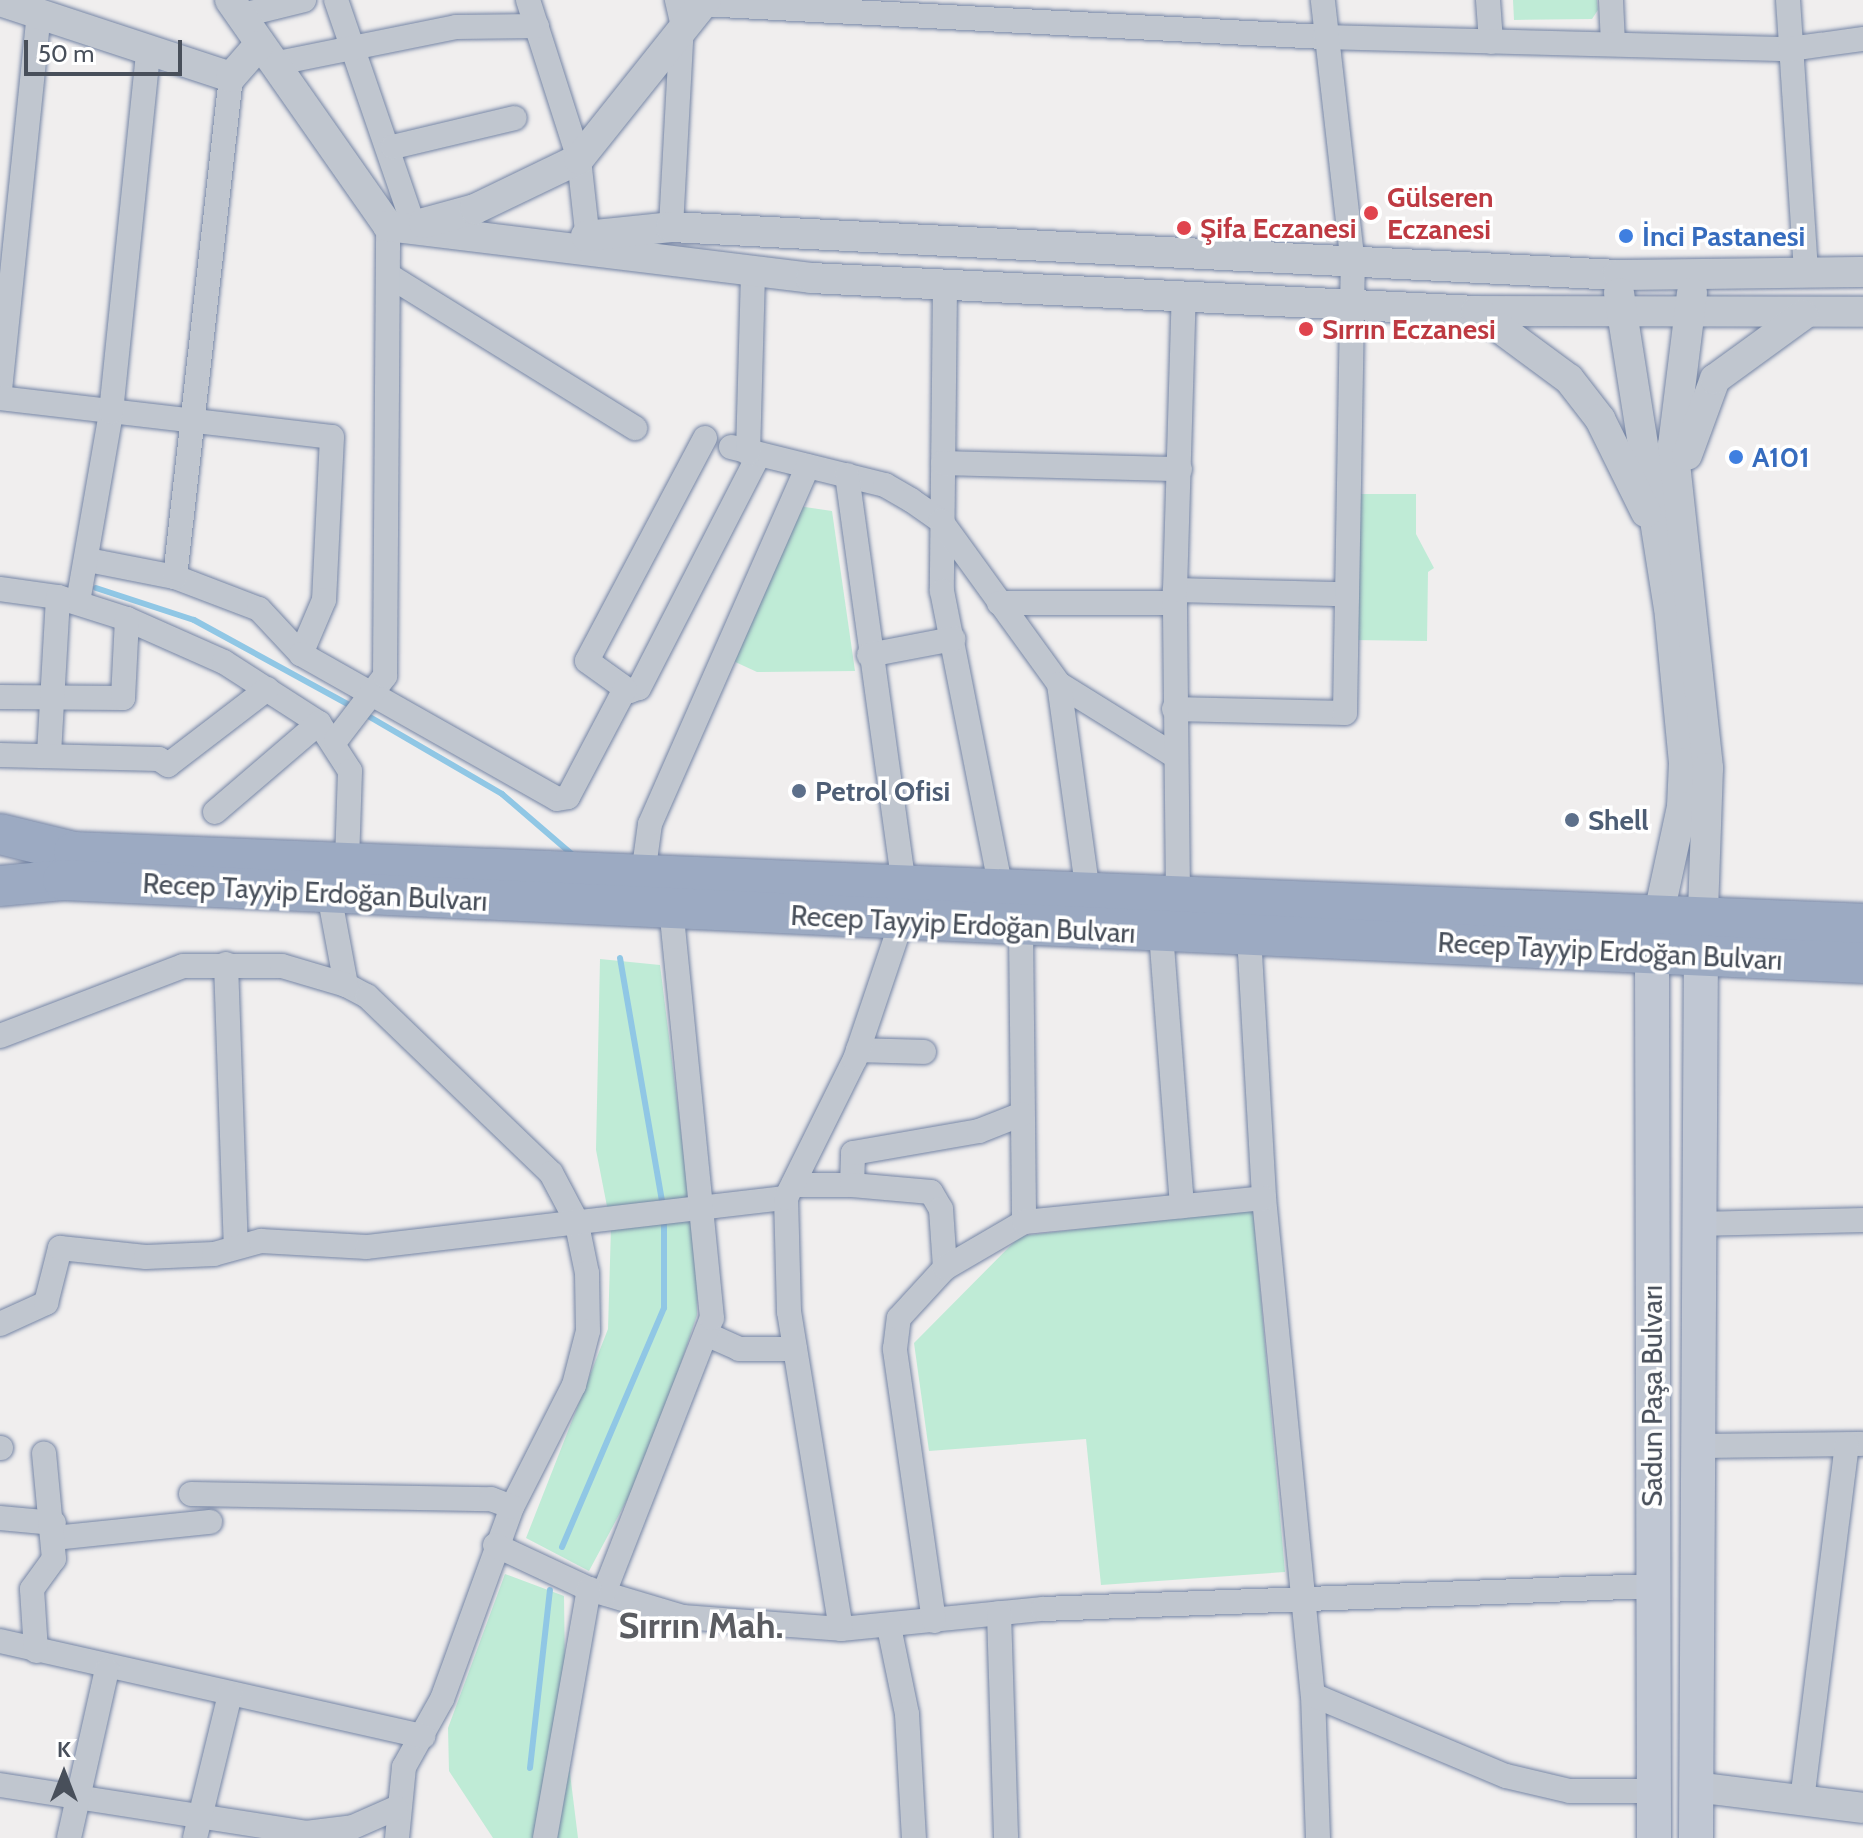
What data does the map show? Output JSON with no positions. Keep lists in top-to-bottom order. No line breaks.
{"streets":{"highway":["Recep Tayyip Erdoğan Bulvarı"],"main road":["Sadun Paşa Bulvarı"]},"crossings":[["Recep Tayyip Erdoğan Bulvarı","Sadun Paşa Bulvarı"]],"districts":["Sırrın Mah."],"places":["Gülseren Eczanesi","Şifa Eczanesi","İnci Pastanesi","Sırrın Eczanesi","A101","Petrol Ofisi","Shell"],"scale_bar":"50 m","north":"top"}
